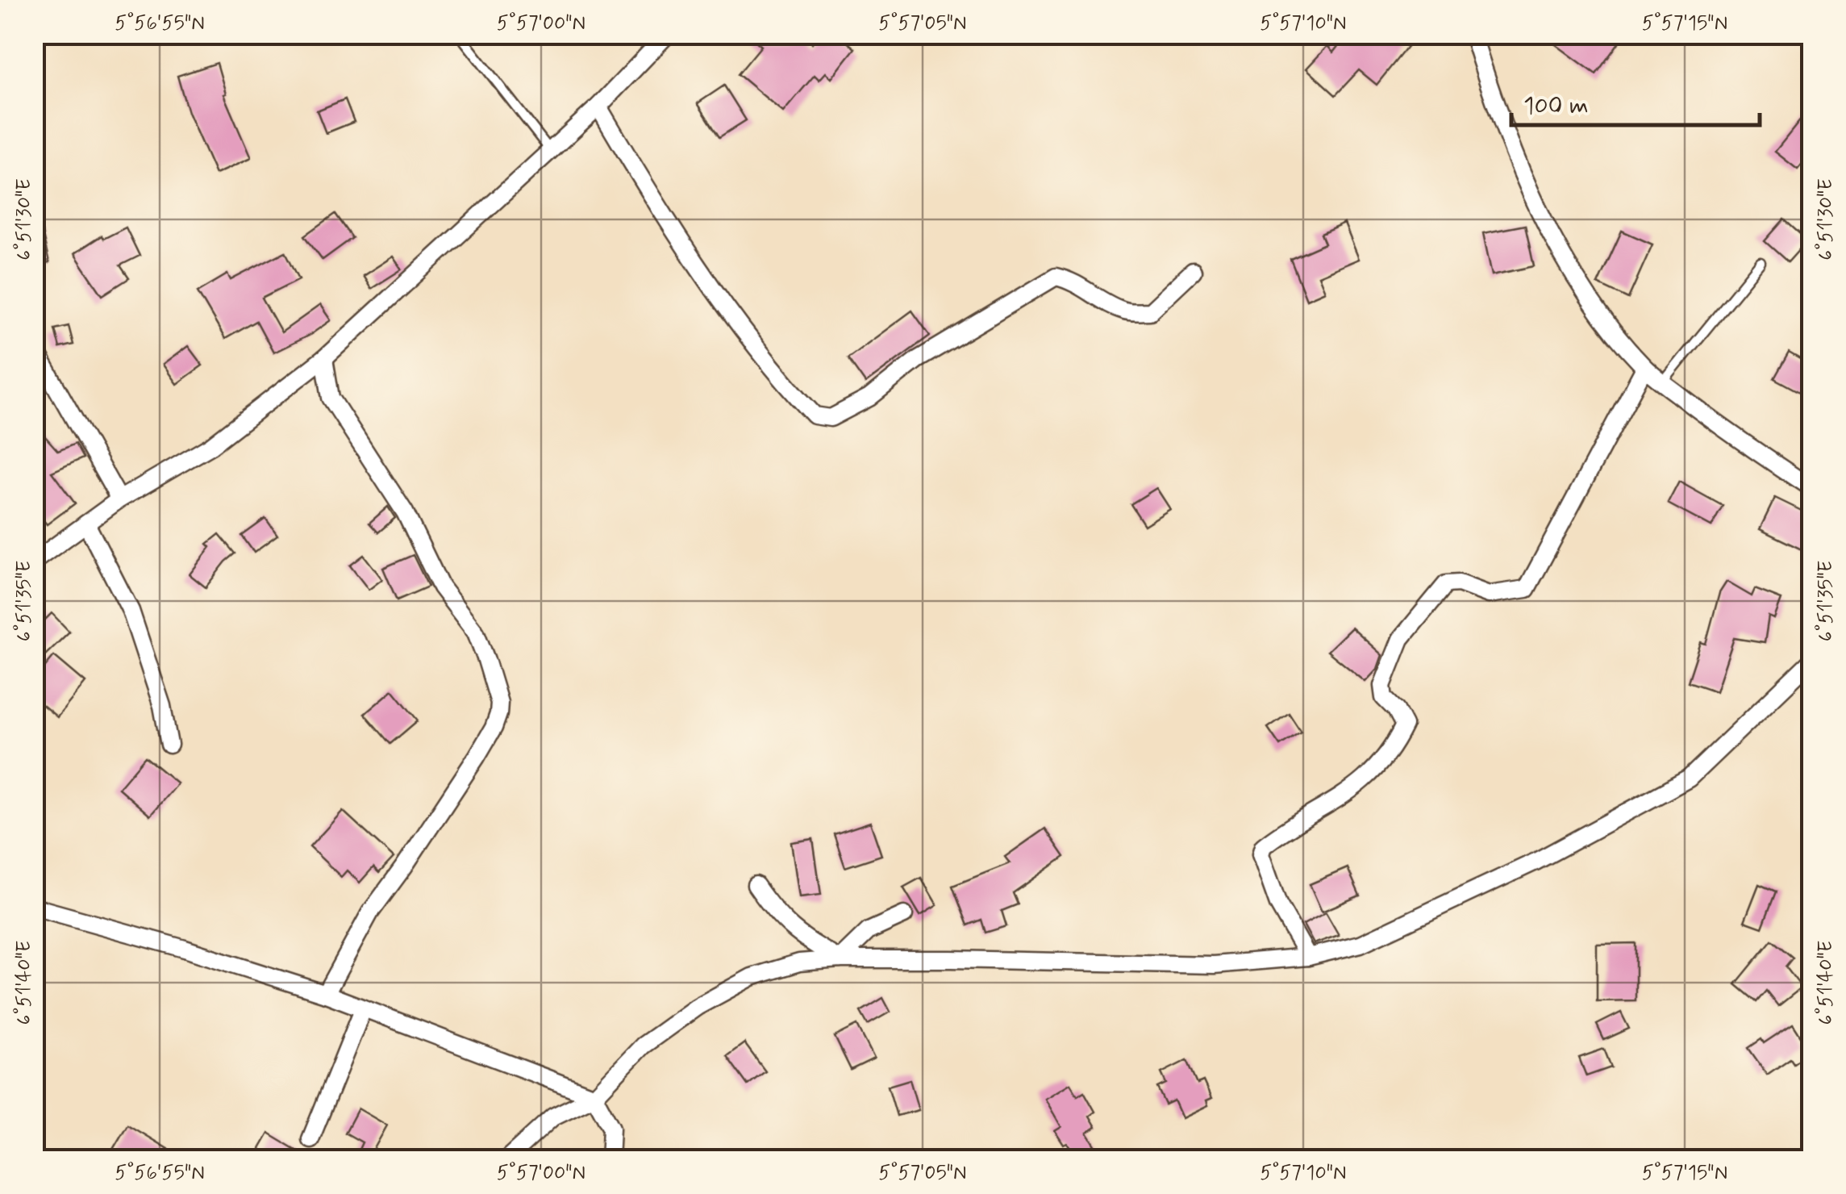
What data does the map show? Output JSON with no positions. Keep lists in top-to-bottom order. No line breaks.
{"scale_bar":"100 m","coordinates":["5°56'55\"N","5°57'00\"N","5°57'05\"N","5°57'10\"N","5°57'15\"N","6°51'30\"E","6°51'35\"E","6°51'40\"E"]}
